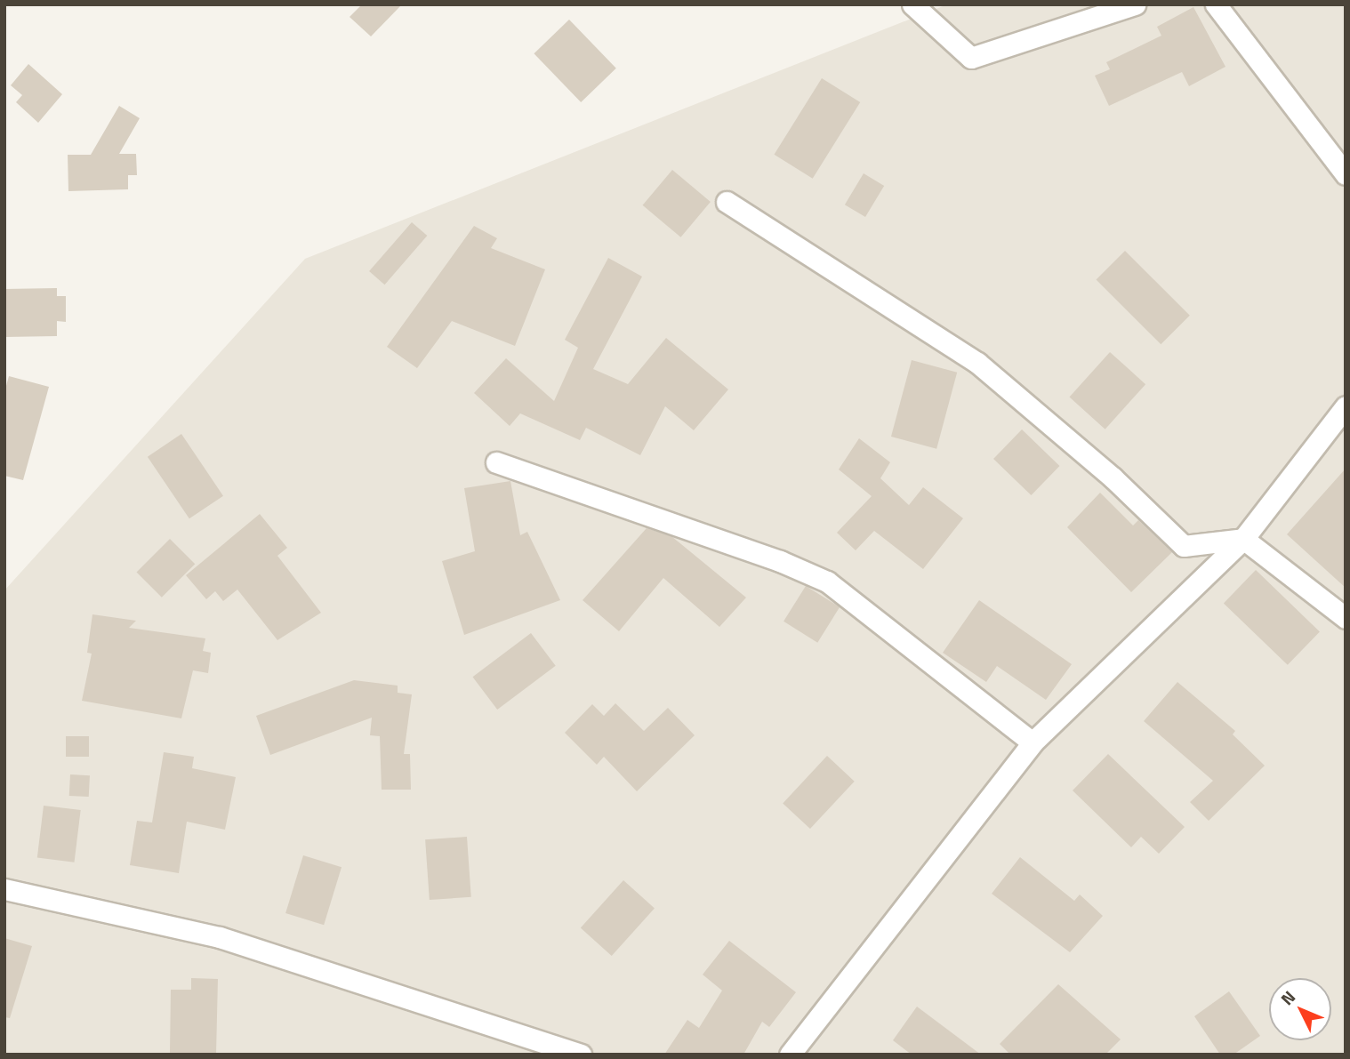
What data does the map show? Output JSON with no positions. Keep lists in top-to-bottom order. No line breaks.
{"north":"top left"}
